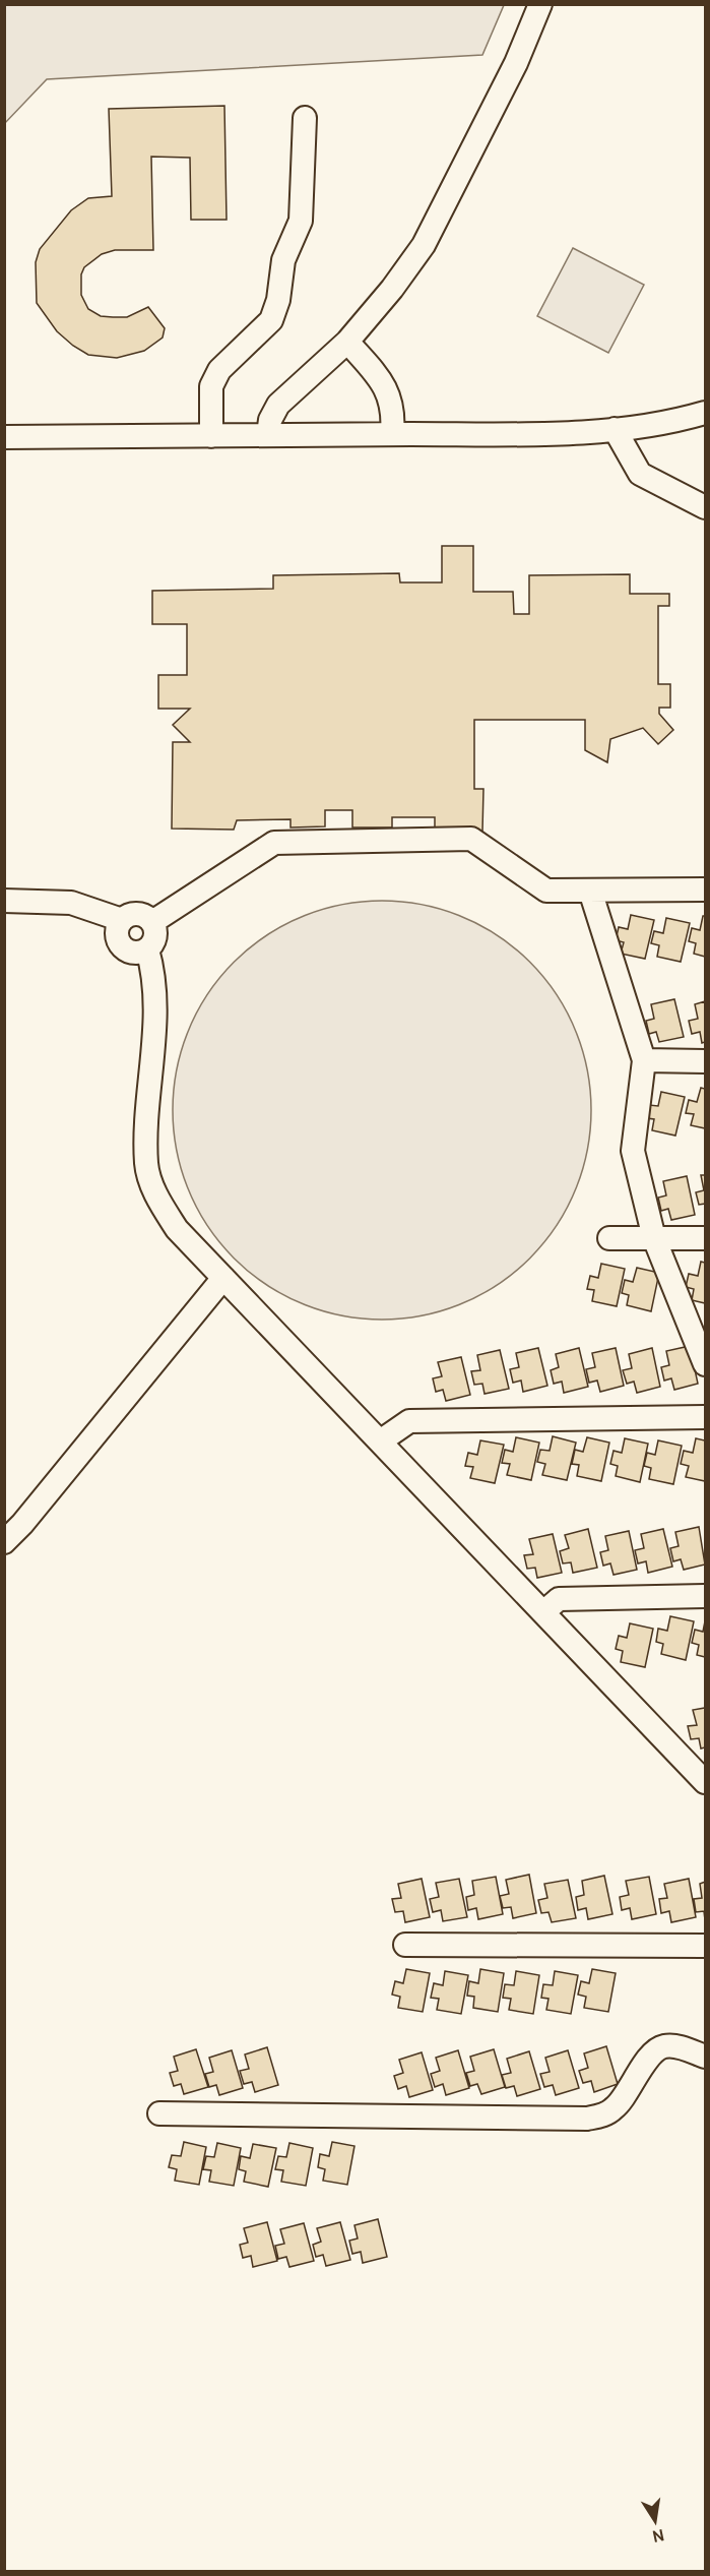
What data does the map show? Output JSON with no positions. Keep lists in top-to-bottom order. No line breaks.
{"north":"bottom"}
